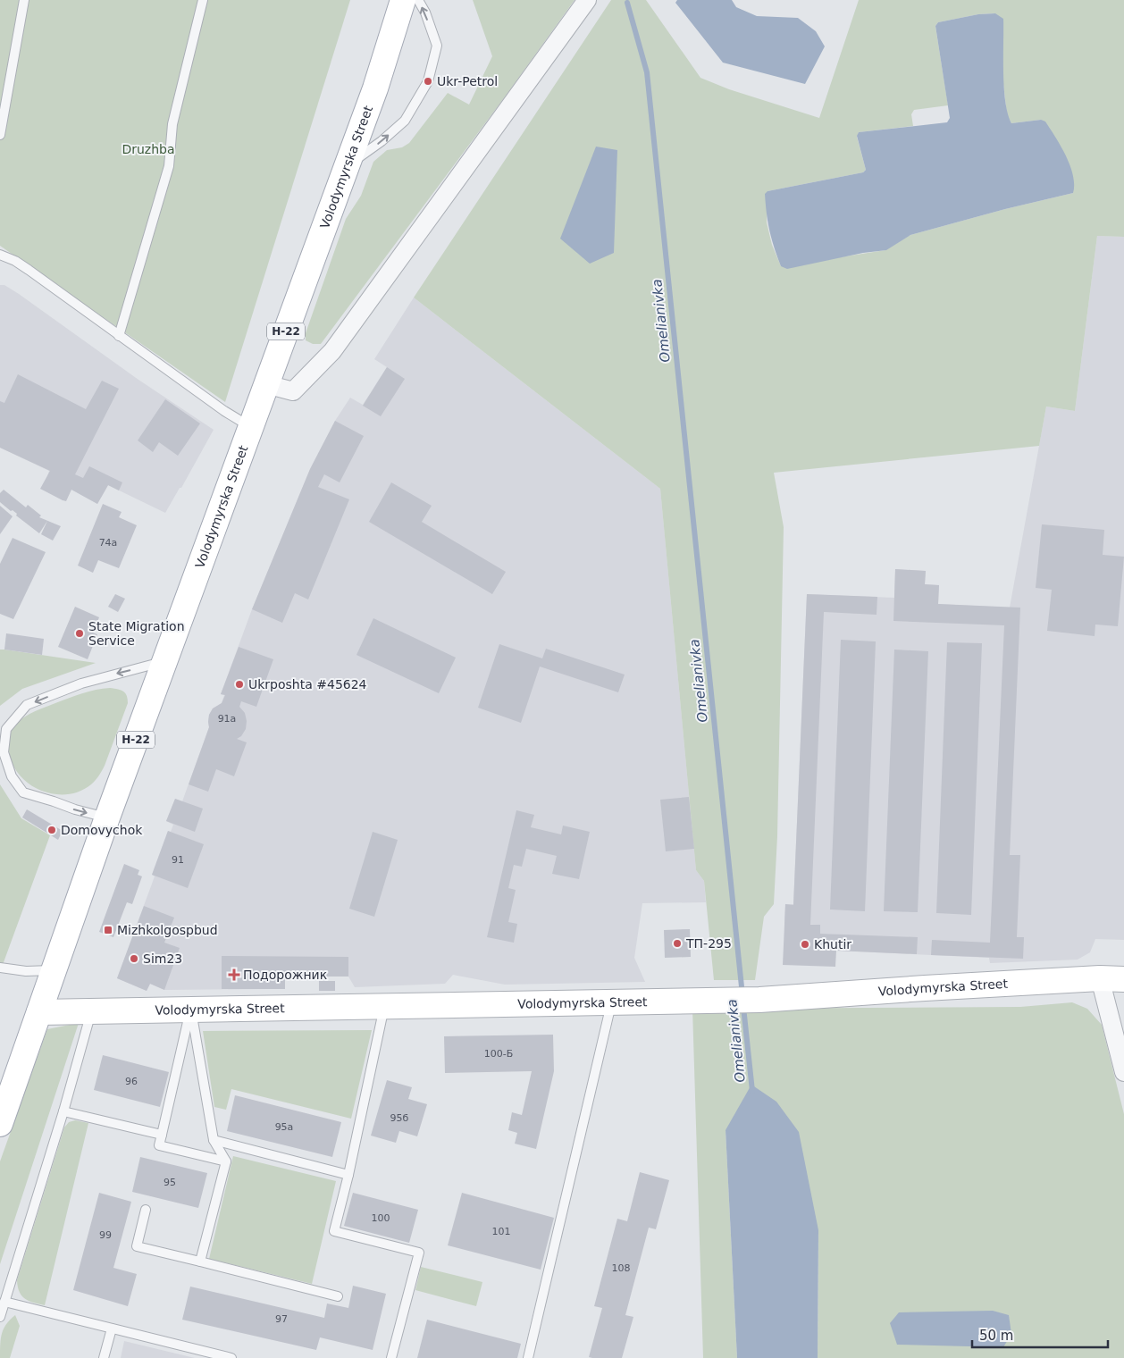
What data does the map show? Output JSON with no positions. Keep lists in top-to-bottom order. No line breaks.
{"streets":{"main road":["Volodymyrska Street","Н-22"]},"water":["Omelianivka"],"parks":["Druzhba"],"places":{"other":["Ukr-Petrol","State Migration Service","Ukrposhta #45624","Domovychok","ТП-295","Khutir","Sim23"],"transit":["Mizhkolgospbud"],"health":["Подорожник"]},"house_numbers":["74а","91а","91","100-Б","96","95б","95а","95","100","101","99","108","97"],"scale_bar":"50 m"}
